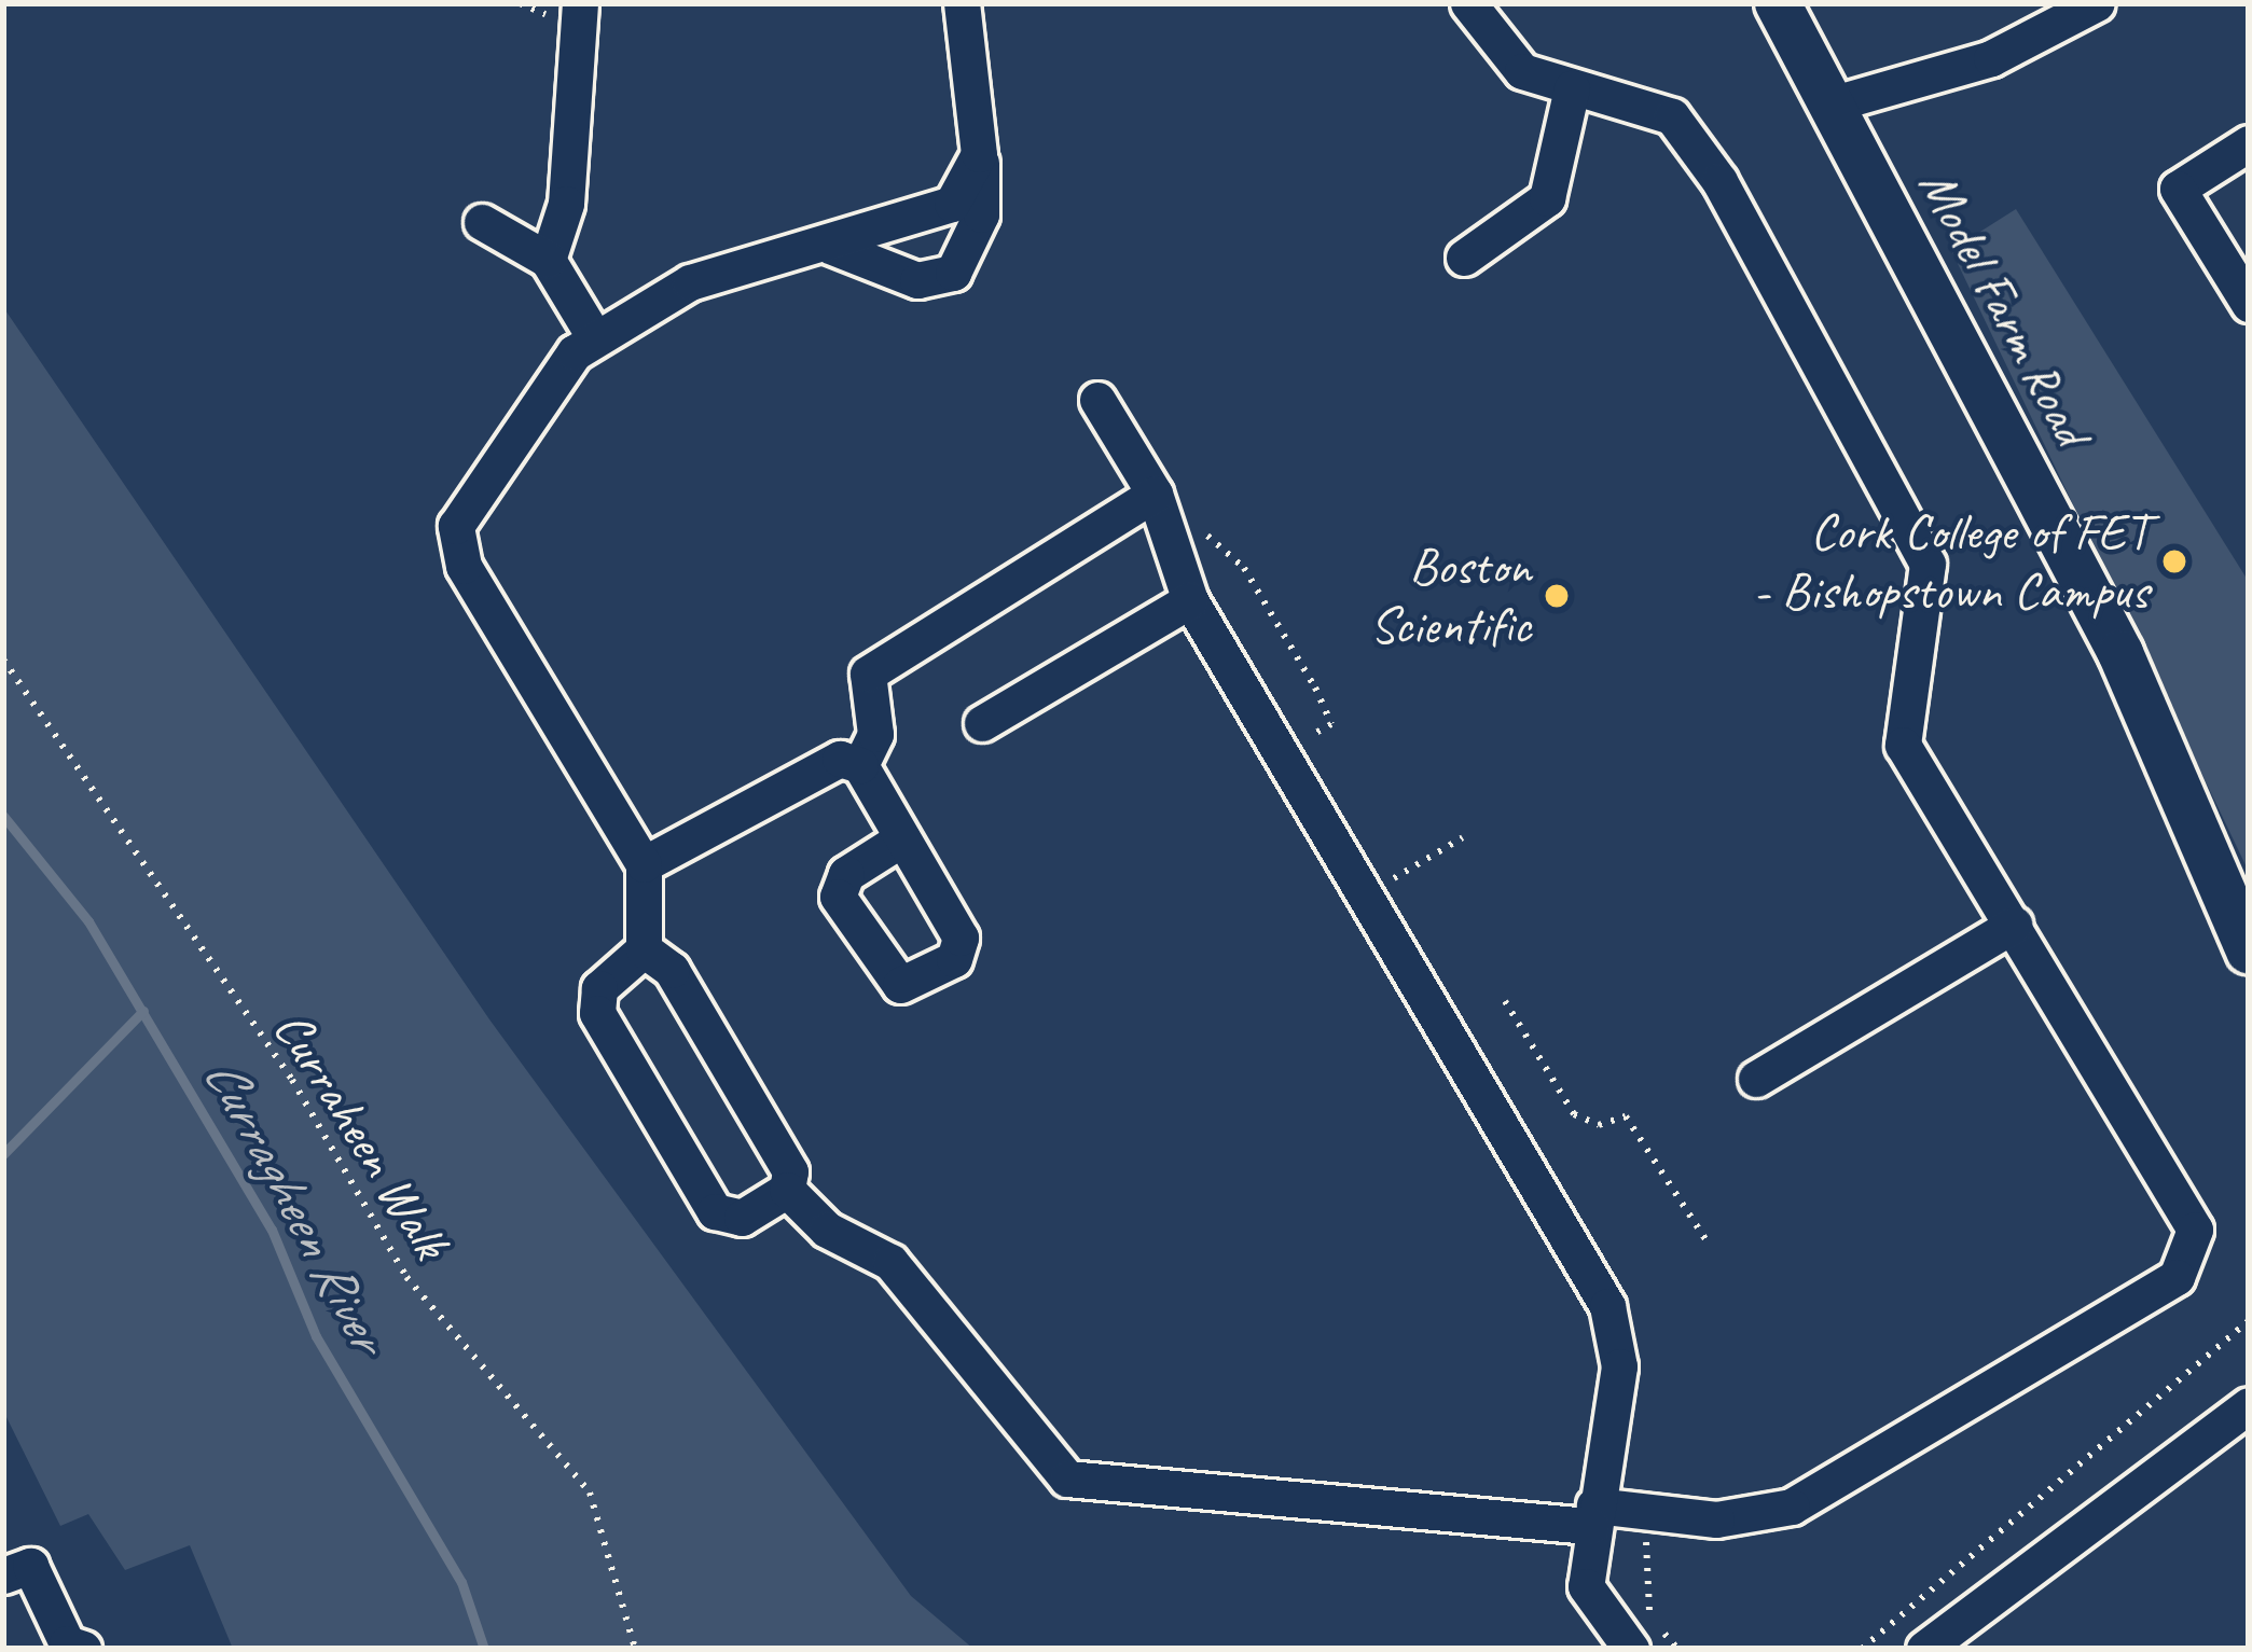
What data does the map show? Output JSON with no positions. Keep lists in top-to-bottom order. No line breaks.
{"streets":{"main road":["Model Farm Road"],"path":["Curraheen Walk"]},"water":["Curragheen River"],"places":["Cork College of FET - Bishopstown Campus","Boston Scientific"]}
